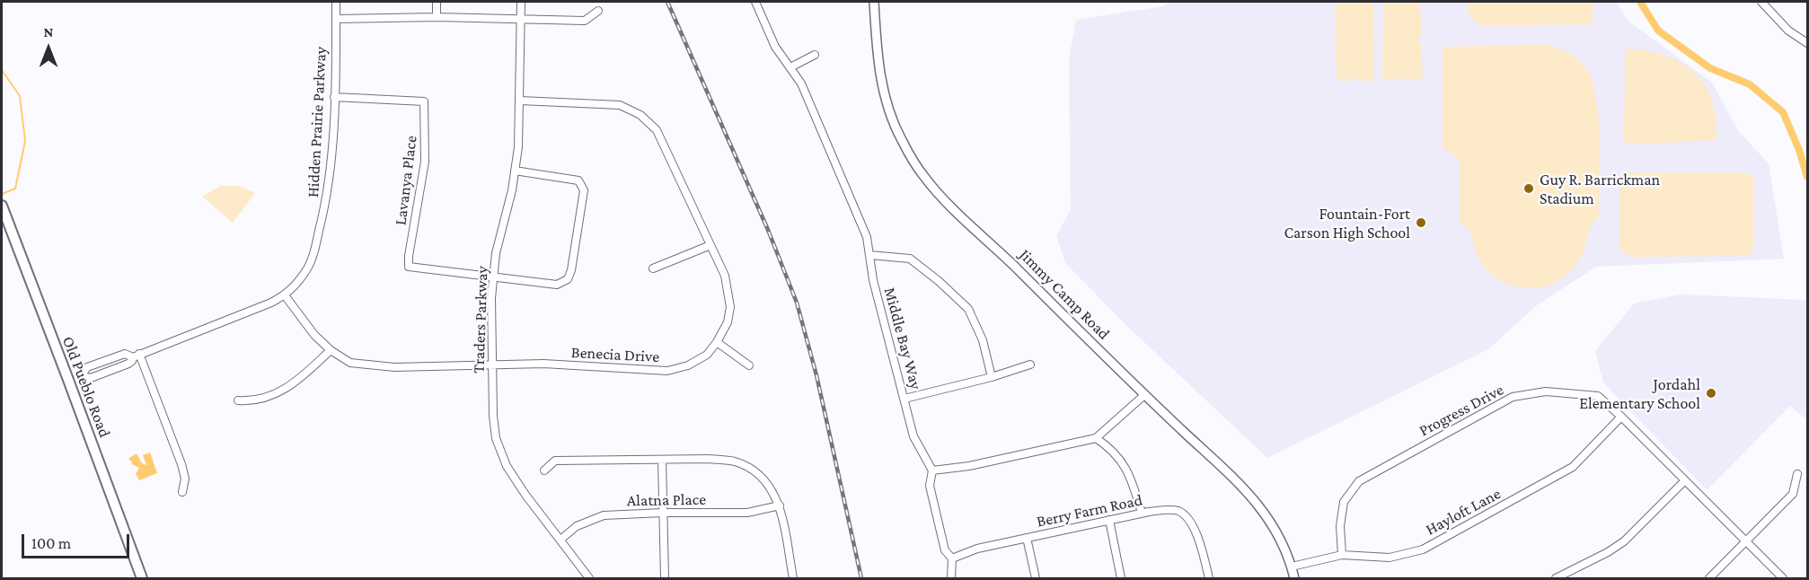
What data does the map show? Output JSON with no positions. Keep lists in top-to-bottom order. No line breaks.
{"streets":{"main road":["Old Pueblo Road"],"street":["Hidden Prairie Parkway","Lavanya Place","Jimmy Camp Road","Traders Parkway","Middle Bay Way","Benecia Drive","Progress Drive","Alatna Place","Berry Farm Road","Hayloft Lane"]},"crossings":[["Hidden Prairie Parkway","Lavanya Place"],["Hidden Prairie Parkway","Benecia Drive"],["Lavanya Place","Traders Parkway"],["Jimmy Camp Road","Hayloft Lane"],["Traders Parkway","Benecia Drive"],["Traders Parkway","Alatna Place"],["Progress Drive","Hayloft Lane"]],"places":["Guy R. Barrickman Stadium","Fountain-Fort Carson High School","Jordahl Elementary School"],"scale_bar":"100 m","north":"top"}
